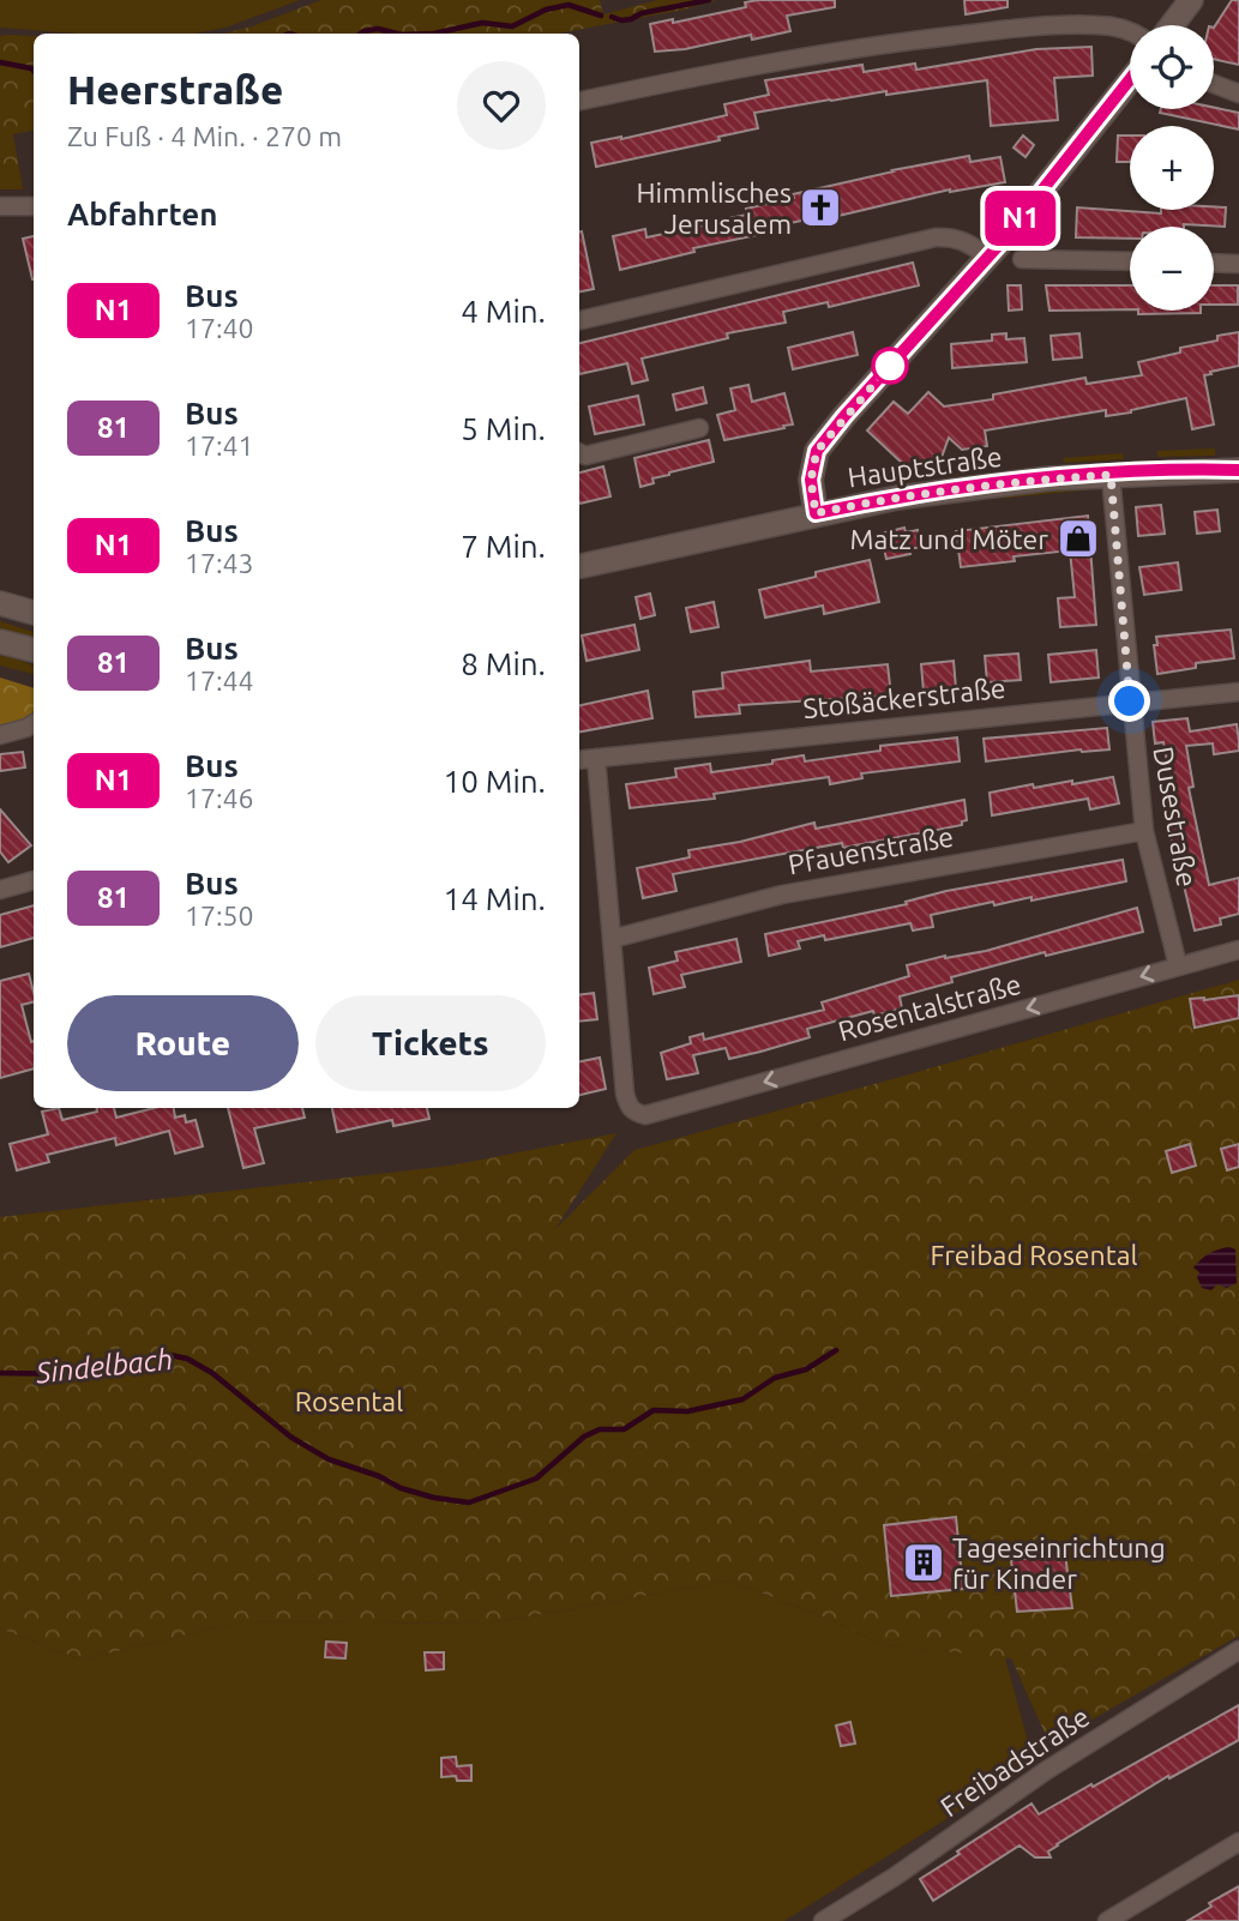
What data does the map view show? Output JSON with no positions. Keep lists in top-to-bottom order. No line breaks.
{"streets":{"main road":["Hauptstraße"],"street":["Stoßäckerstraße","Dusestraße","Pfauenstraße","Rosentalstraße","Freibadstraße"]},"crossings":[["Hauptstraße","Dusestraße"],["Stoßäckerstraße","Dusestraße"],["Dusestraße","Pfauenstraße"],["Dusestraße","Rosentalstraße"],["Pfauenstraße","Rosentalstraße"]],"water":["Sindelbach"],"parks":["Freibad Rosental","Rosental"],"places":{"church":["Himmlisches Jerusalem"],"shop":["Matz und Möter"],"building":["Tageseinrichtung für Kinder"]},"lines":["bus line N1"],"page":{"on_map":"N1","map_buttons":["+","−"],"heading":[["Heerstraße","Zu Fuß · 4 Min. · 270 m"],"Abfahrten"],"list":[{"mark":"N1","name":"Bus","note":"17:40","value":"4 Min."},{"mark":"81","name":"Bus","note":"17:41","value":"5 Min."},{"mark":"N1","name":"Bus","note":"17:43","value":"7 Min."},{"mark":"81","name":"Bus","note":"17:44","value":"8 Min."},{"mark":"N1","name":"Bus","note":"17:46","value":"10 Min."},{"mark":"81","name":"Bus","note":"17:50","value":"14 Min."}],"buttons":["Route","Tickets"]}}
